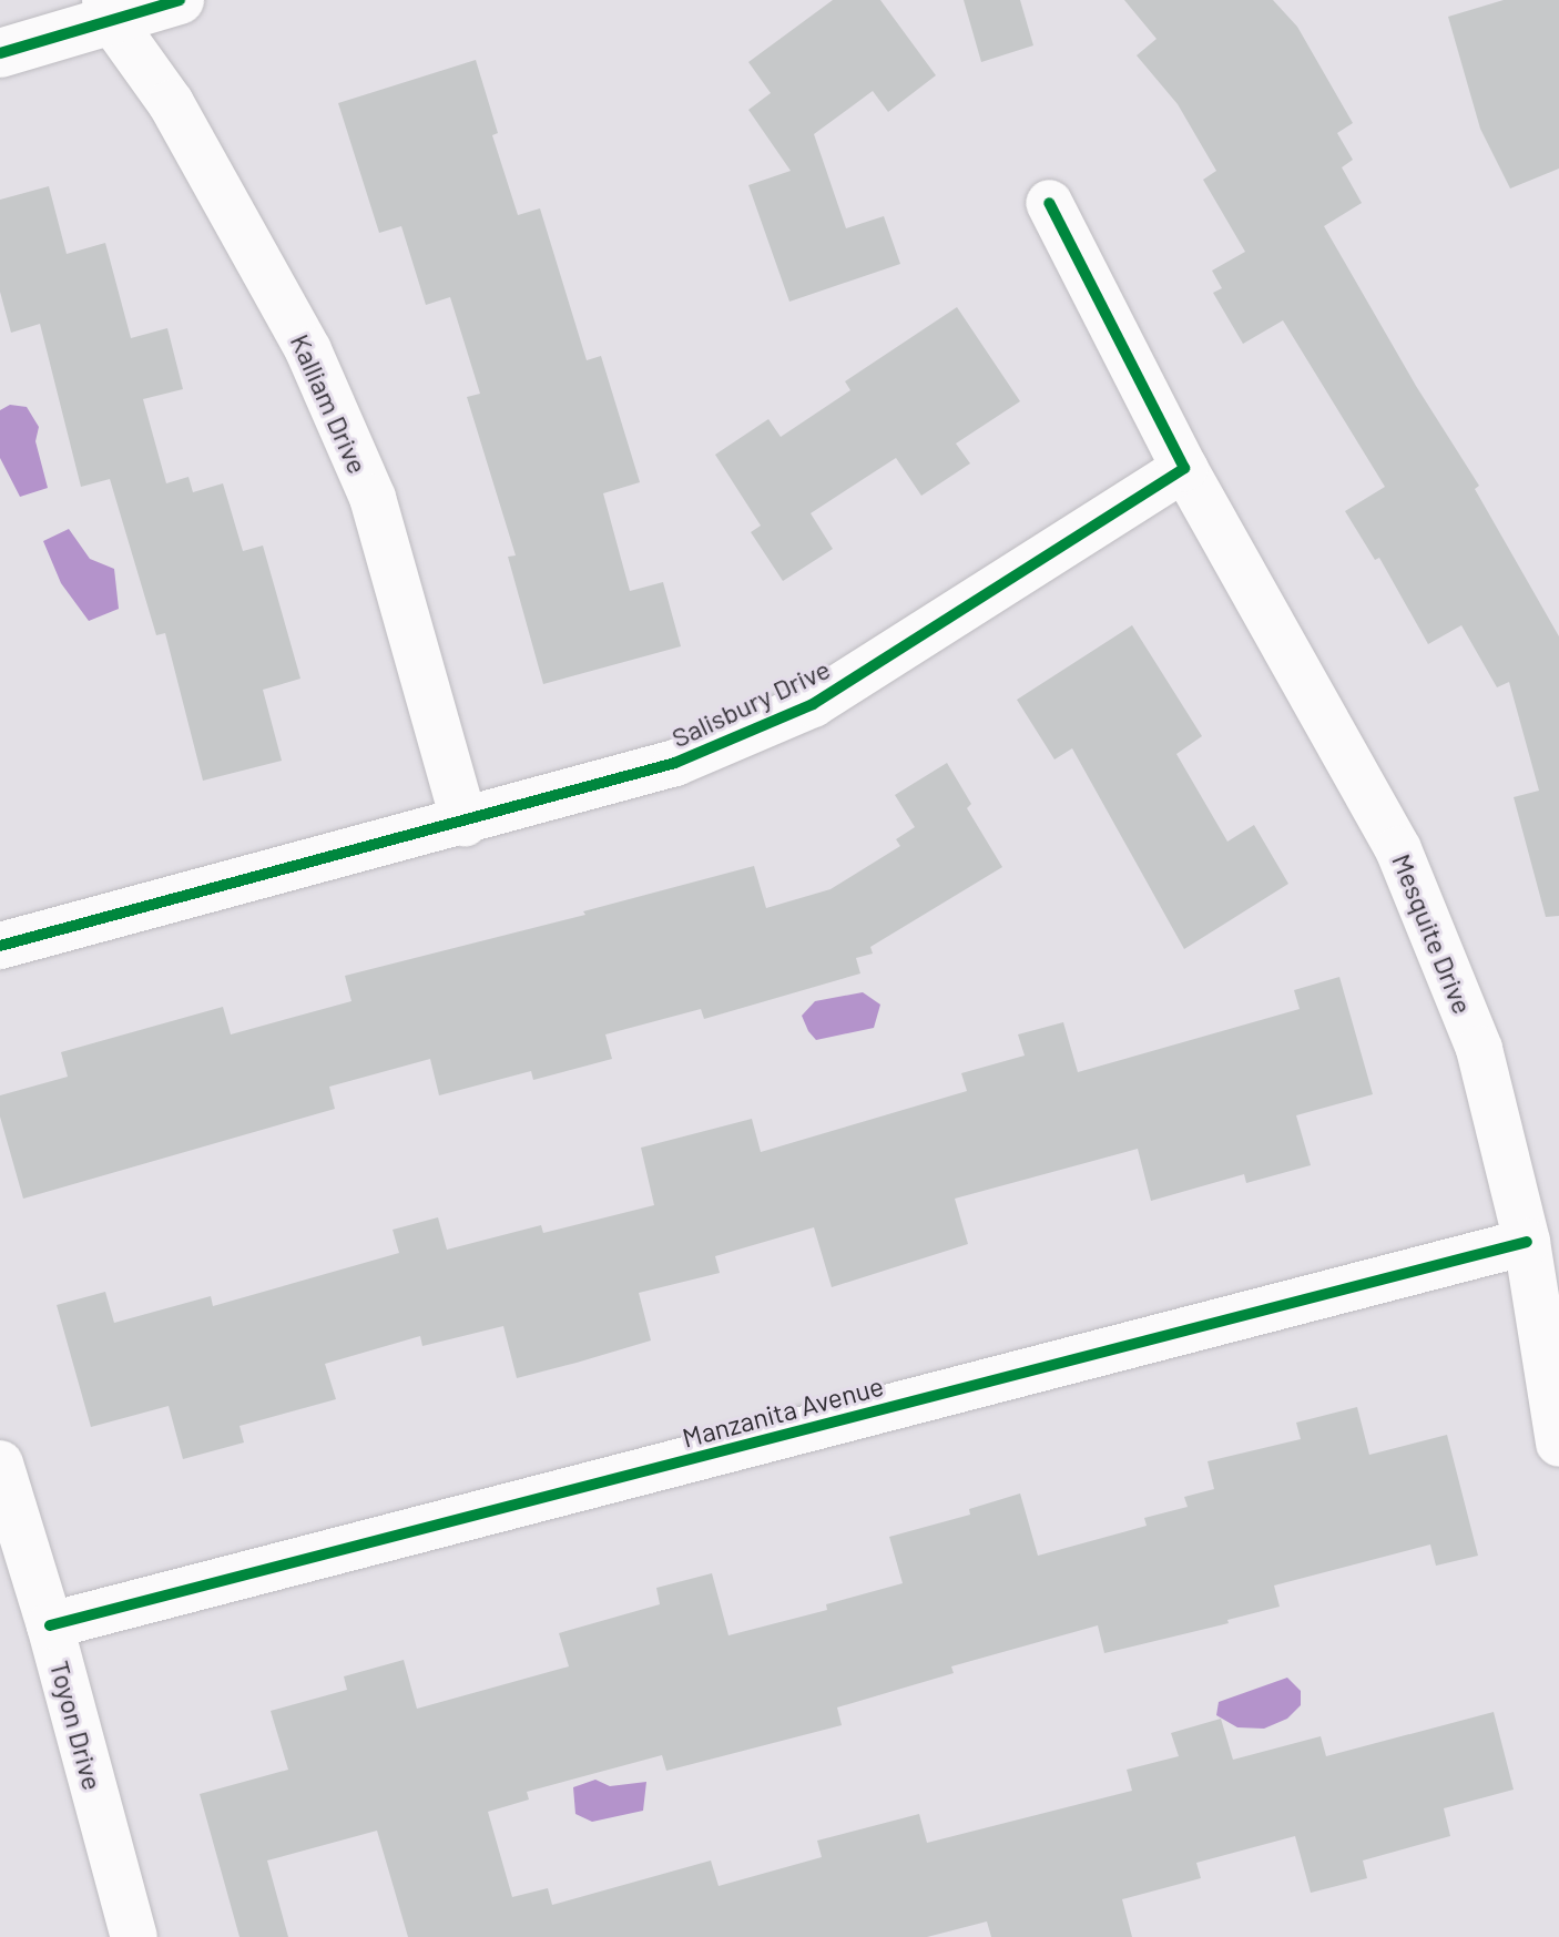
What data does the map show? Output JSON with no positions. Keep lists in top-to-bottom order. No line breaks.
{"streets":{"street":["Kalliam Drive","Salisbury Drive","Mesquite Drive","Manzanita Avenue","Toyon Drive"]},"crossings":[["Kalliam Drive","Salisbury Drive"],["Salisbury Drive","Mesquite Drive"],["Mesquite Drive","Manzanita Avenue"],["Manzanita Avenue","Toyon Drive"]]}
